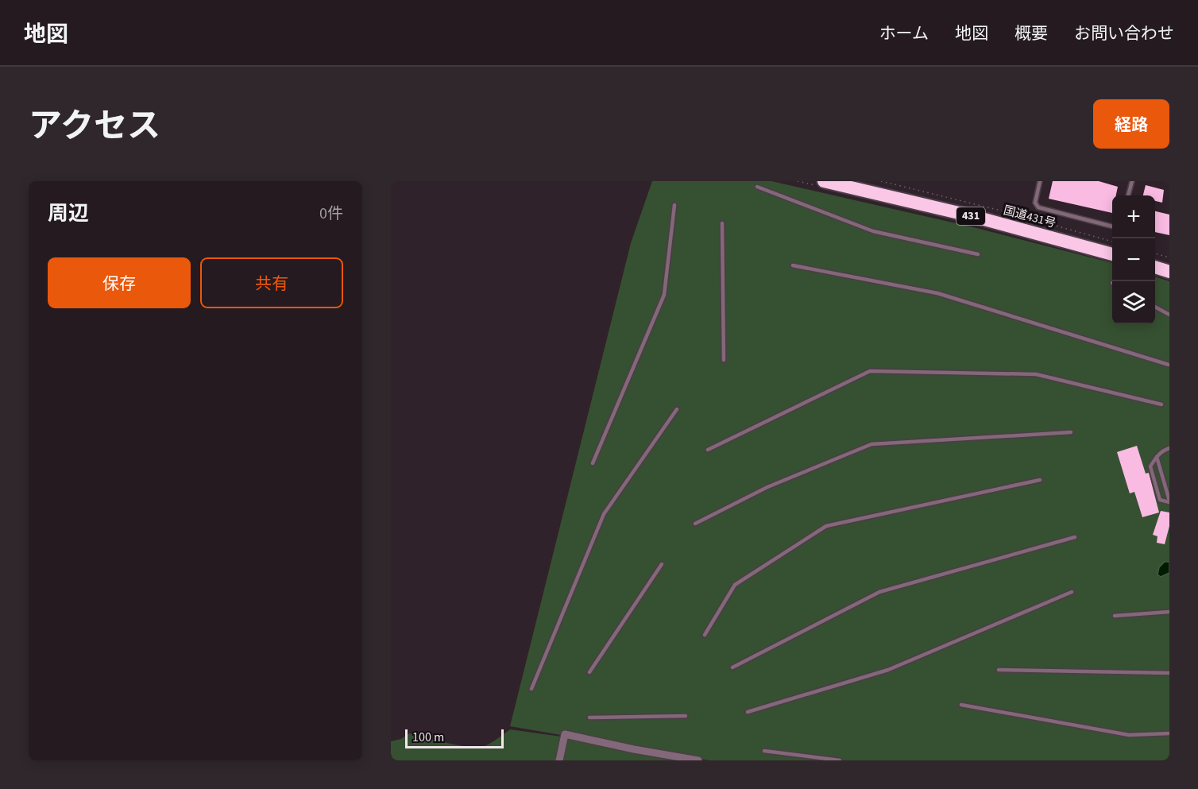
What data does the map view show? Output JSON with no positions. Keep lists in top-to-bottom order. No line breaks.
{"streets":{"highway":["431","国道431号"]},"scale_bar":"100 m","page":{"header":"地図","nav":["ホーム","地図","概要","お問い合わせ"],"title":"アクセス","buttons":["経路",["保存","共有"]],"heading":["周辺","0件"],"map_buttons":["+","−"],"scale":"100 m"}}
